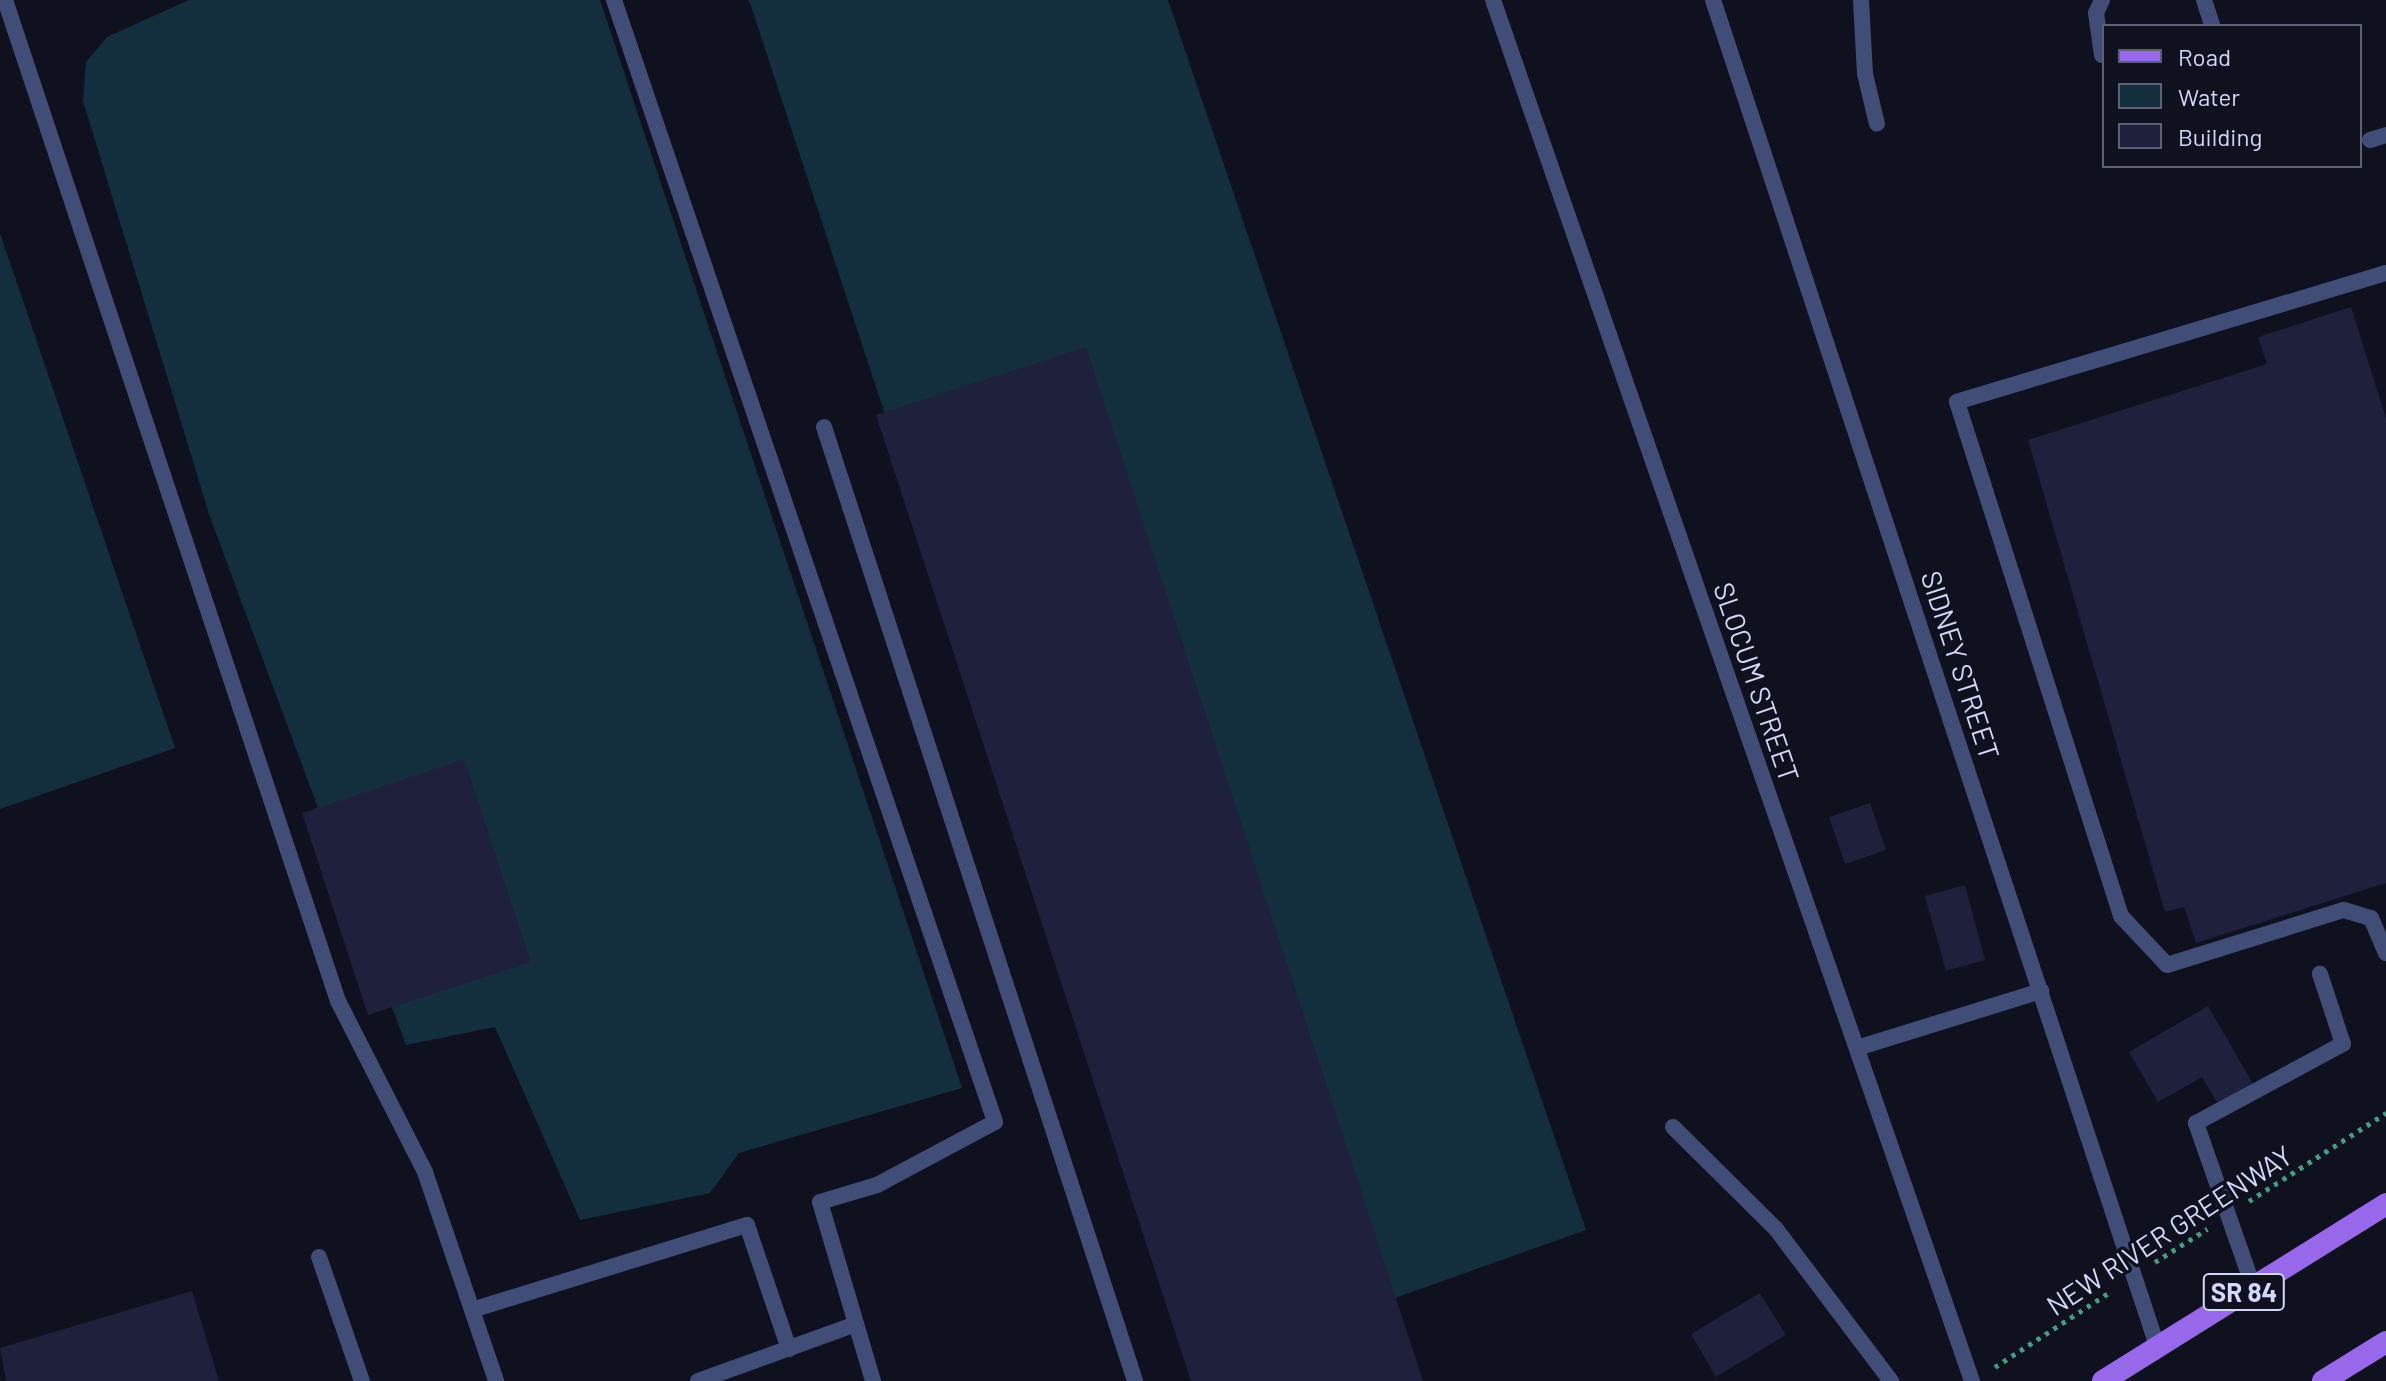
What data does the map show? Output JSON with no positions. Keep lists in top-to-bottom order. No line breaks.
{"streets":{"main road":["SR 84"],"street":["SIDNEY STREET","SLOCUM STREET"],"path":["NEW RIVER GREENWAY"]},"crossings":[["SIDNEY STREET","NEW RIVER GREENWAY"],["SIDNEY STREET","SR 84"],["SLOCUM STREET","NEW RIVER GREENWAY"]],"legend":["Road","Water","Building"]}
